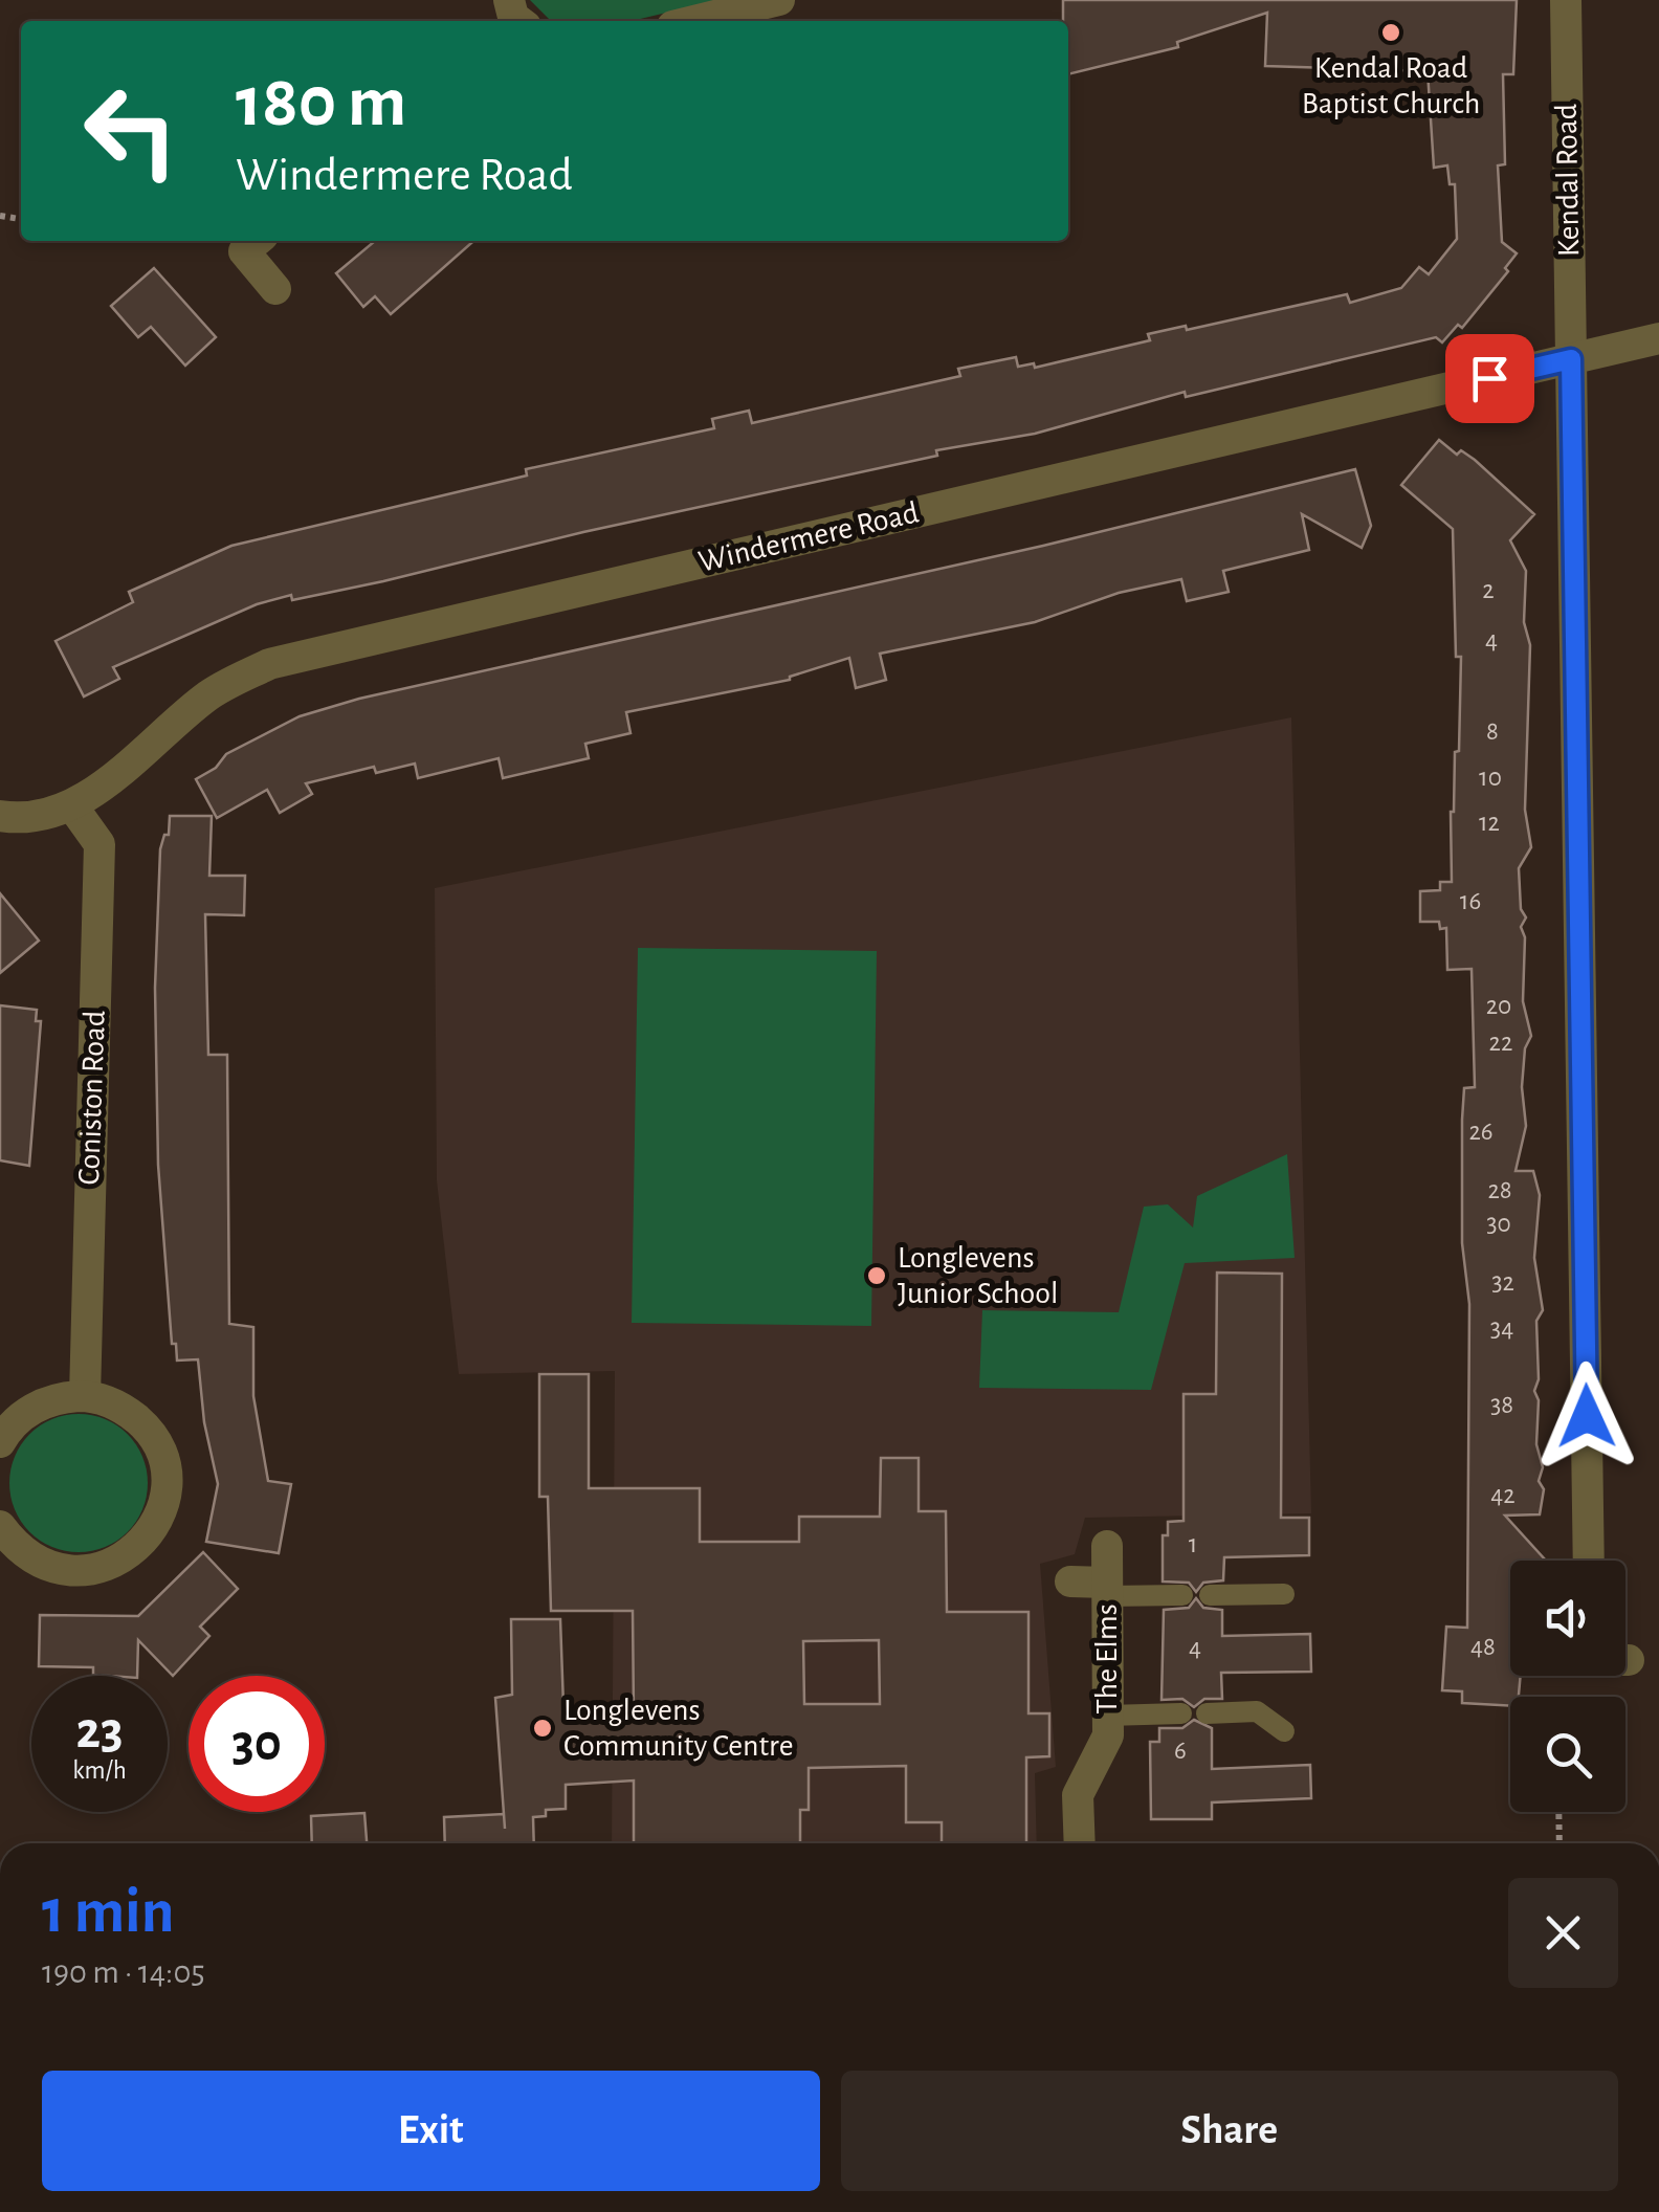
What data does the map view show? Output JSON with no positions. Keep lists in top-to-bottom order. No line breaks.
{"streets":{"street":["Kendal Road","Windermere Road","Coniston Road","The Elms"]},"crossings":[["Kendal Road","Windermere Road"],["Windermere Road","Coniston Road"]],"places":["Kendal Road Baptist Church","Longlevens Junior School","Longlevens Community Centre"],"house_numbers":["2","4","8","10","12","16","20","22","26","28","30","32","34","38","42","1","48","4","6"],"page":{"turn":["180 m","Windermere Road"],"speed":"23 km/h","limit":"30","heading":["1 min","190 m · 14:05"],"buttons":["Exit","Share"]}}
